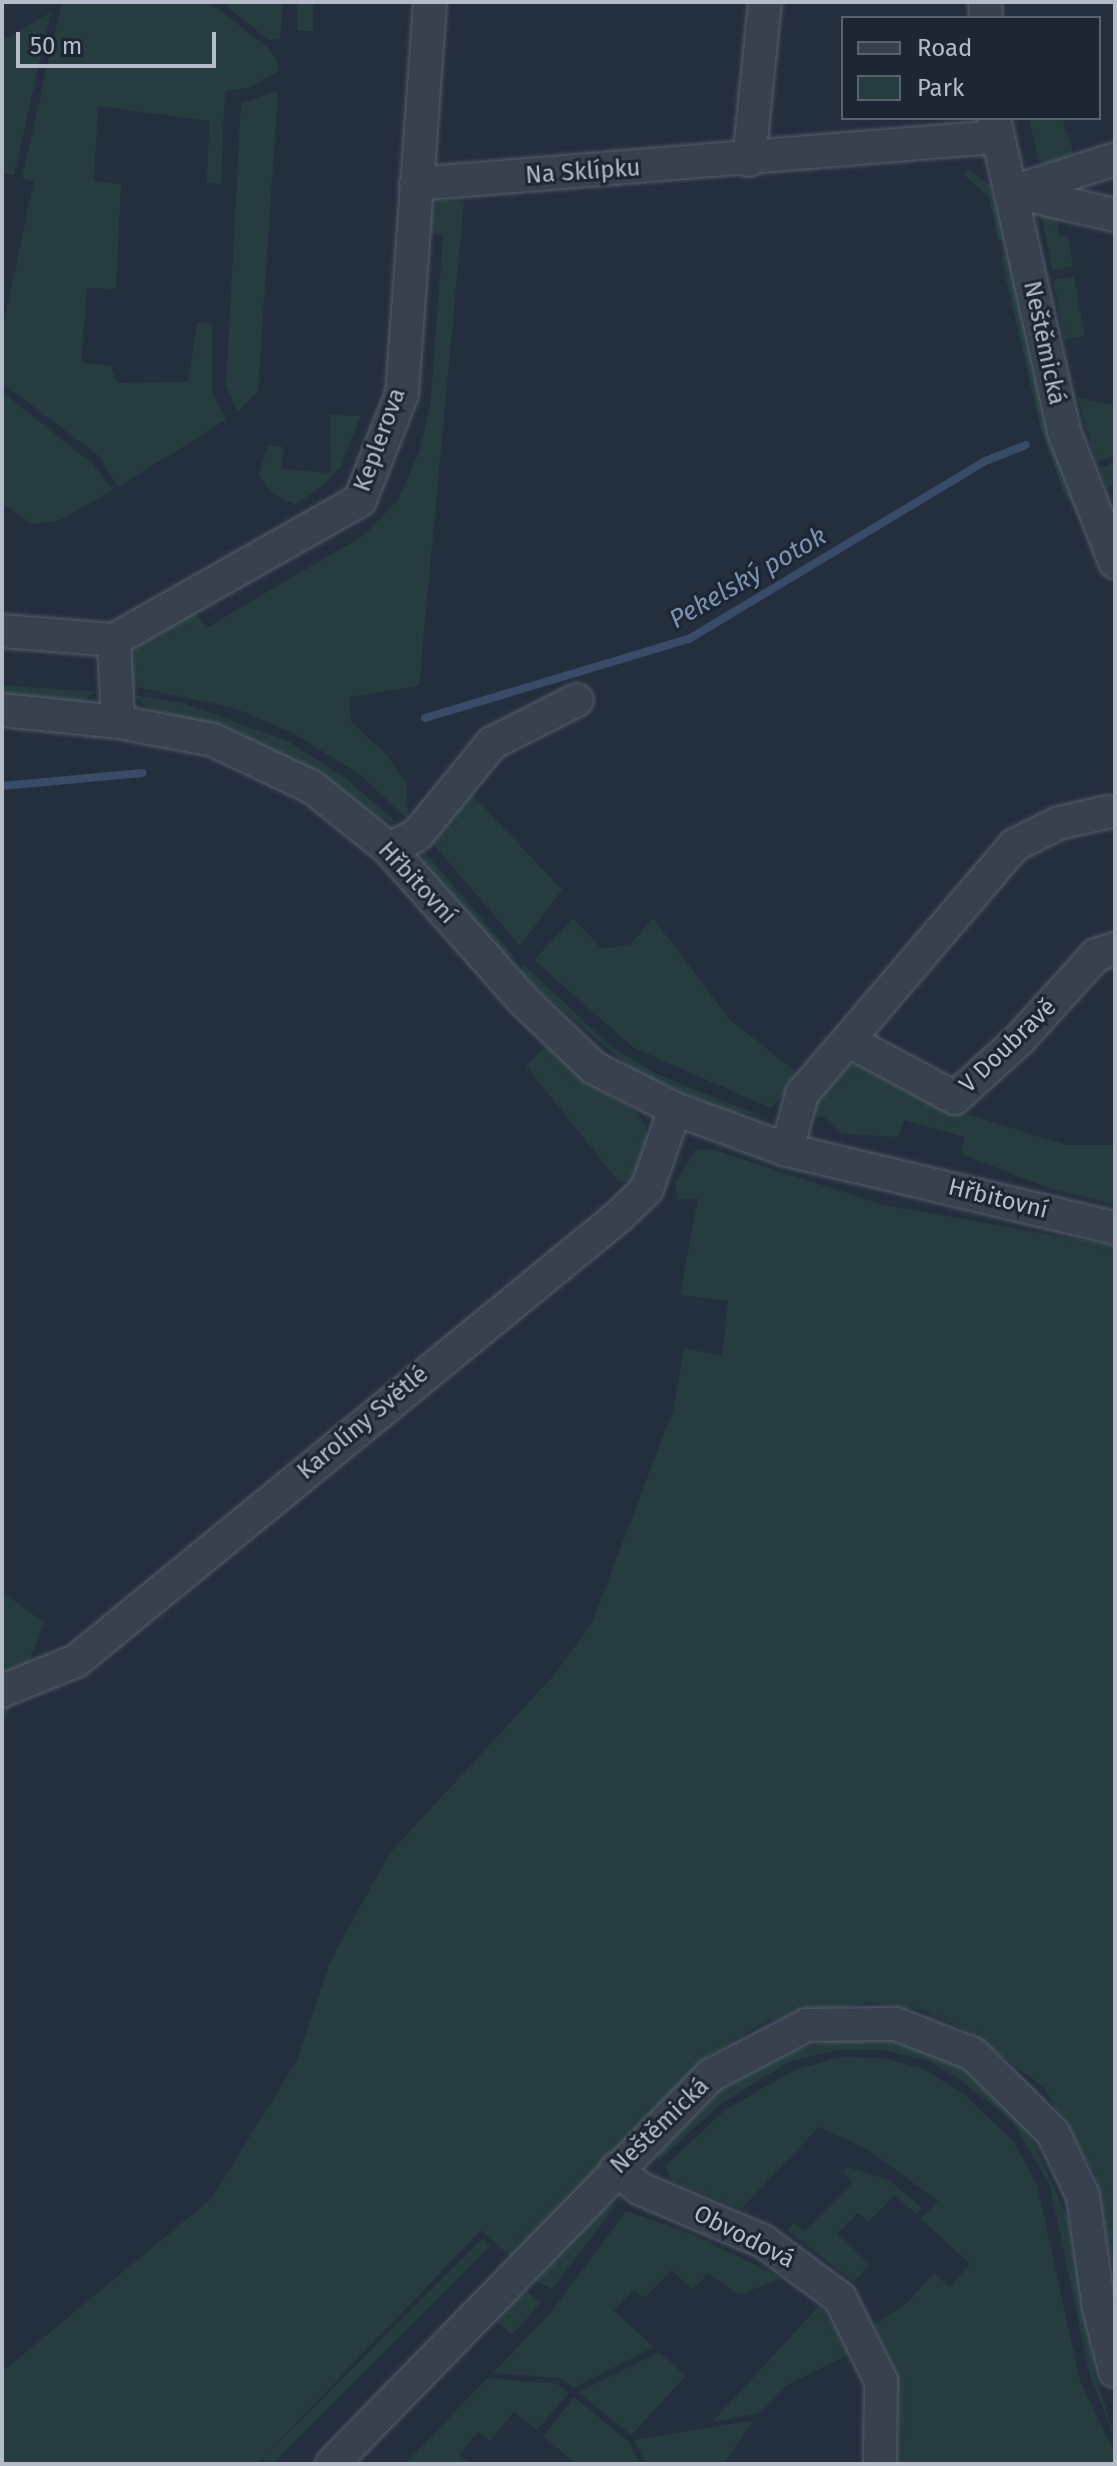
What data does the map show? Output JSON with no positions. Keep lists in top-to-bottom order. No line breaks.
{"streets":{"street":["Na Sklípku","Neštěmická","Keplerova","Hřbitovní","V Doubravě","Karolíny Světlé","Obvodová"]},"crossings":[["Na Sklípku","Neštěmická"],["Na Sklípku","Keplerova"],["Neštěmická","Obvodová"],["Hřbitovní","Karolíny Světlé"]],"water":["Pekelský potok"],"legend":["Road","Park"],"scale_bar":"50 m"}
